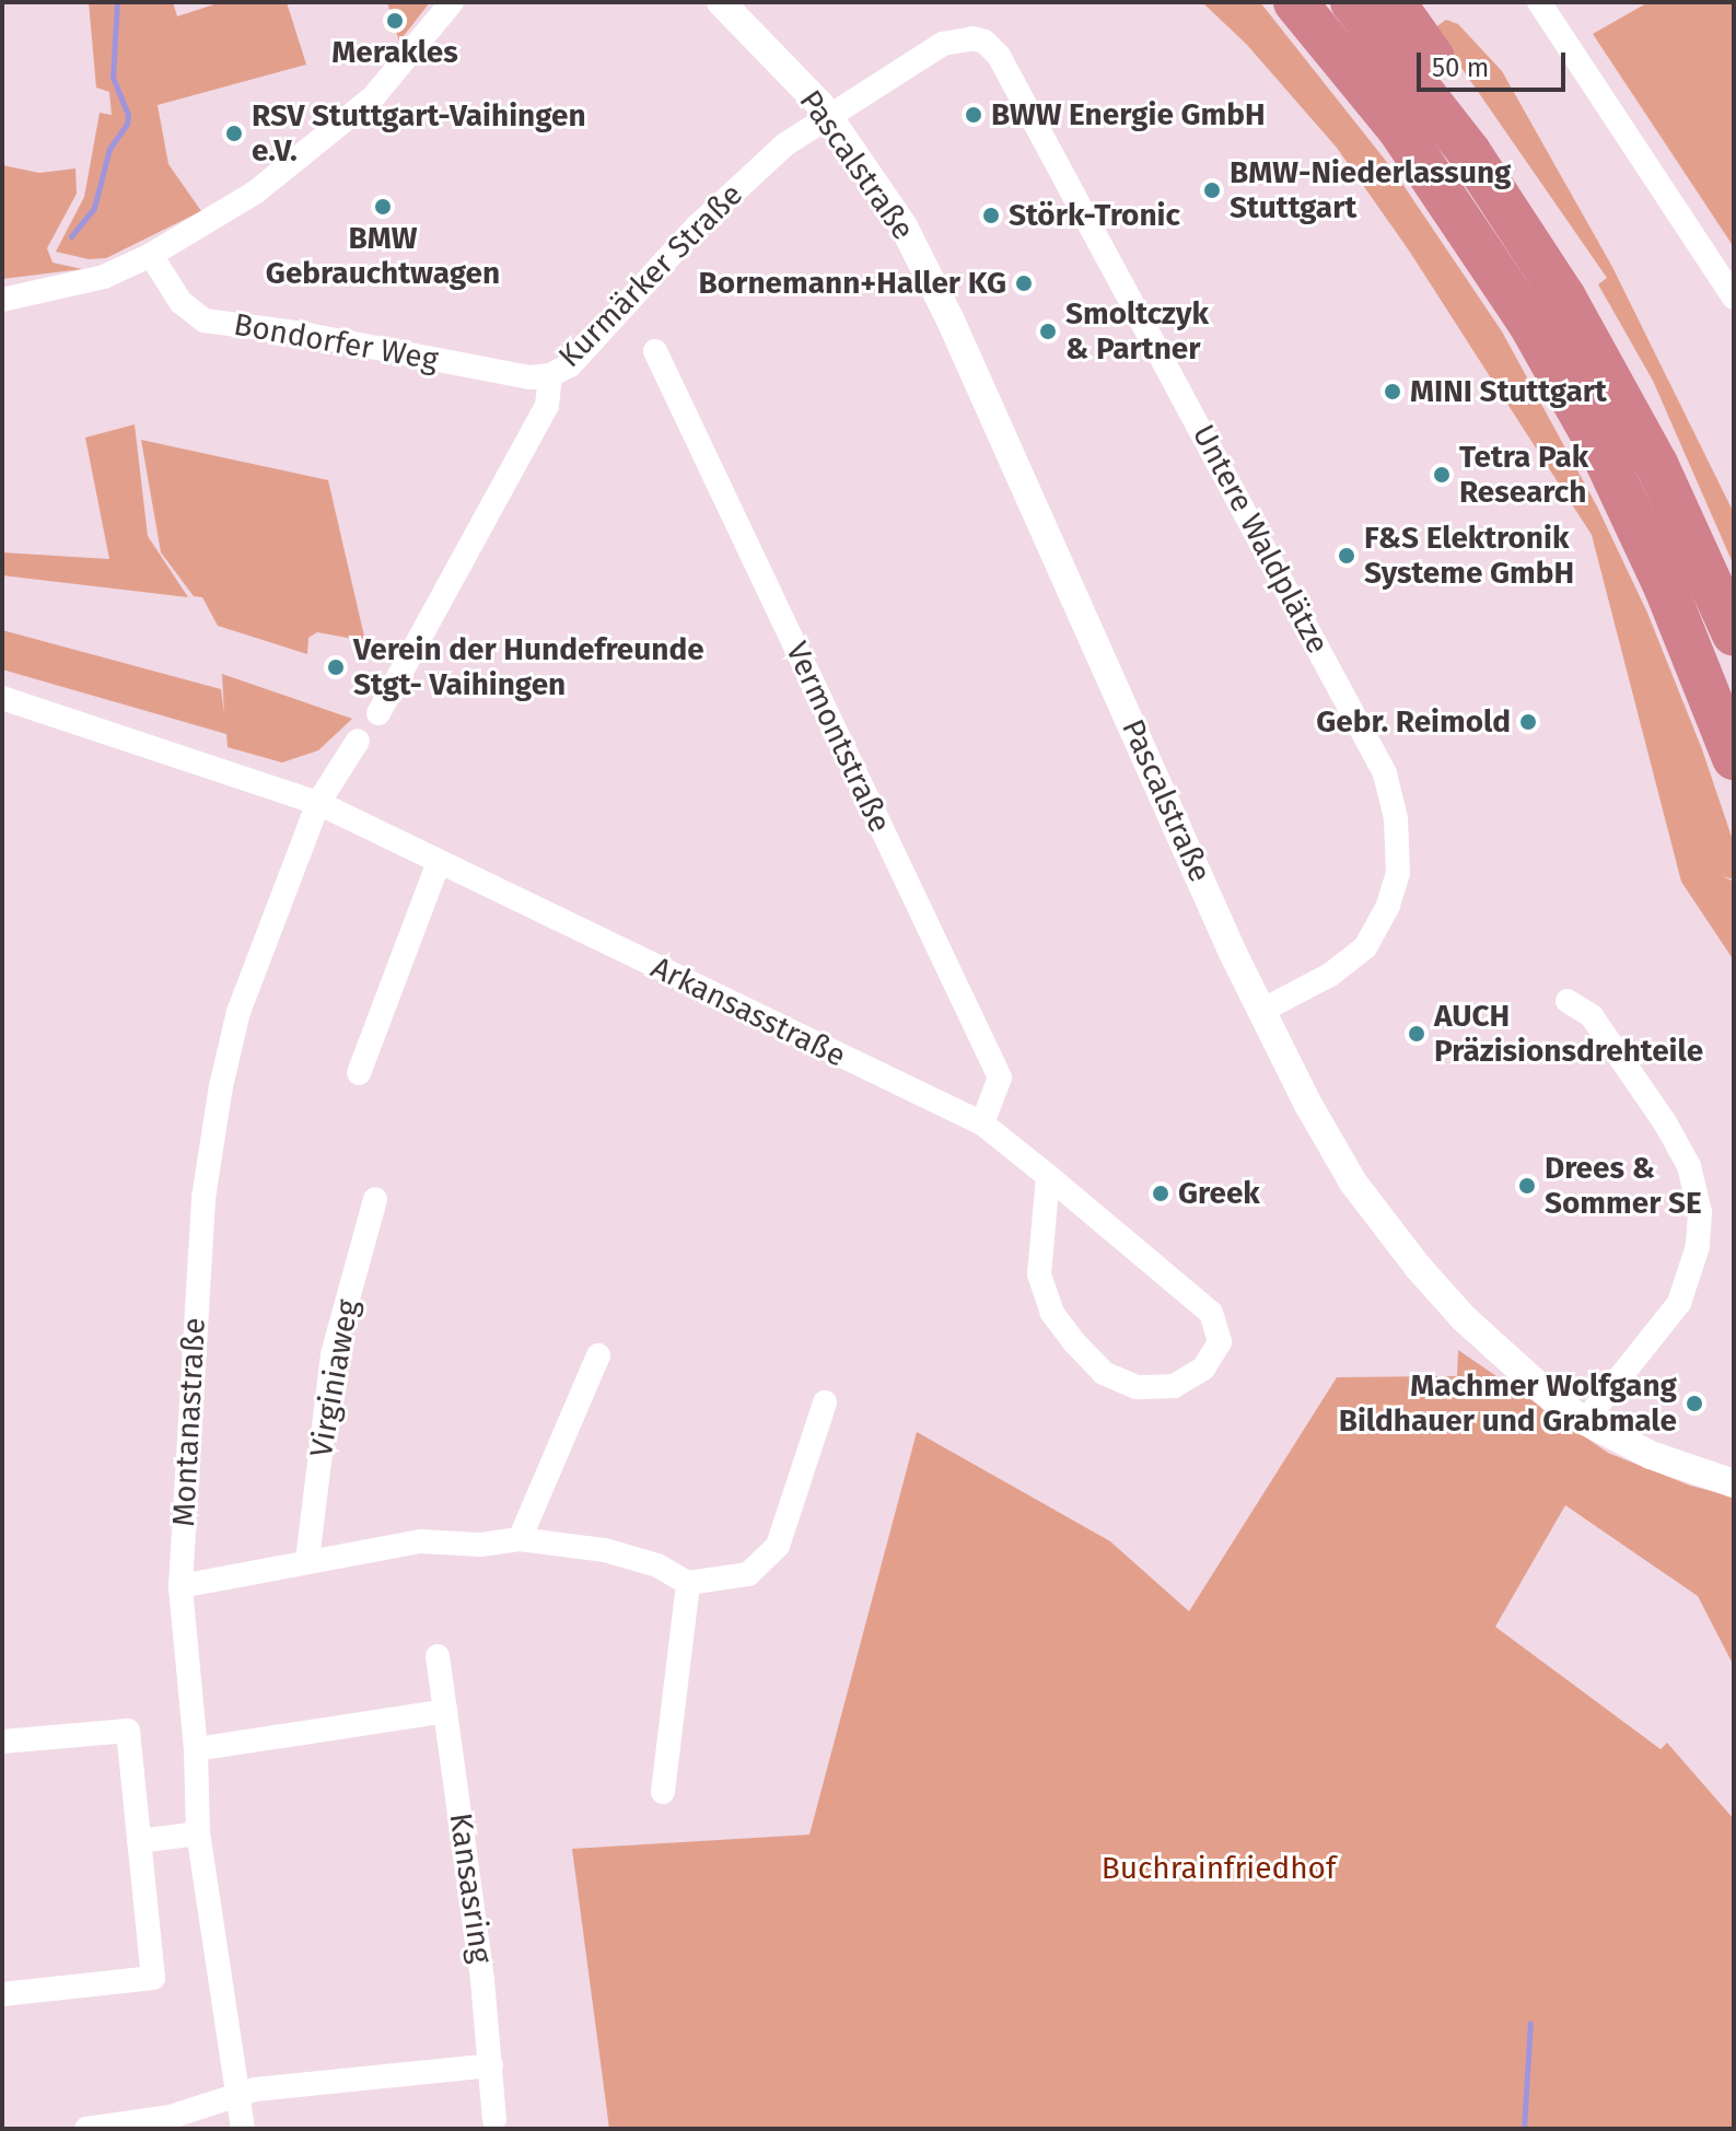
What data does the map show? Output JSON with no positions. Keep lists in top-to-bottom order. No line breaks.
{"streets":{"street":["Pascalstraße","Kurmärker Straße","Bondorfer Weg","Untere Waldplätze","Vermontstraße","Arkansasstraße","Virginiaweg","Montanastraße","Kansasring"]},"crossings":[["Pascalstraße","Untere Waldplätze"],["Kurmärker Straße","Bondorfer Weg"],["Kurmärker Straße","Untere Waldplätze"],["Vermontstraße","Arkansasstraße"],["Arkansasstraße","Montanastraße"]],"parks":["Buchrainfriedhof"],"places":["Merakles","BWW Energie GmbH","RSV Stuttgart-Vaihingen e.V.","BMW-Niederlassung Stuttgart","BMW Gebrauchtwagen","Störk-Tronic","Bornemann+Haller KG","Smoltczyk & Partner","MINI Stuttgart","Tetra Pak Research","F&S Elektronik Systeme GmbH","Verein der Hundefreunde Stgt- Vaihingen","Gebr. Reimold","AUCH Präzisionsdrehteile","Drees & Sommer SE","Greek","Machmer Wolfgang Bildhauer und Grabmale"],"scale_bar":"50 m"}
